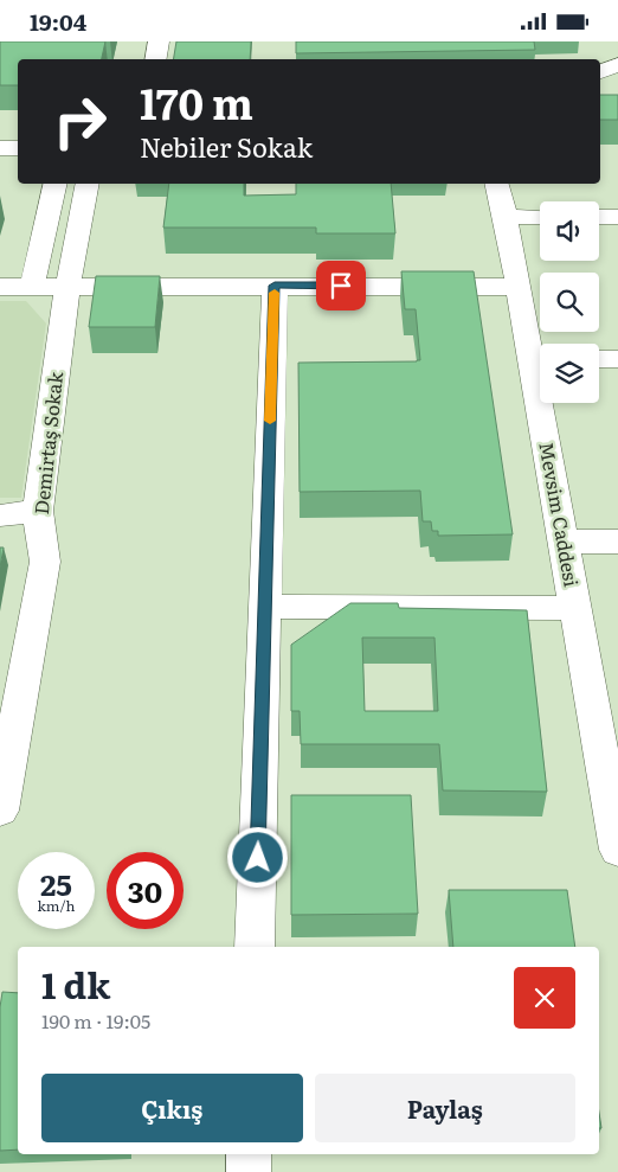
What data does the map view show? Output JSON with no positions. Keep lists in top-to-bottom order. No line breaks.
{"streets":{"street":["Demirtaş Sokak","Mevsim Caddesi"]},"page":{"status":"19:04","turn":["170 m","Nebiler Sokak"],"speed":"25 km/h","limit":"30","heading":["1 dk","190 m · 19:05"],"buttons":["Çıkış","Paylaş"]}}
